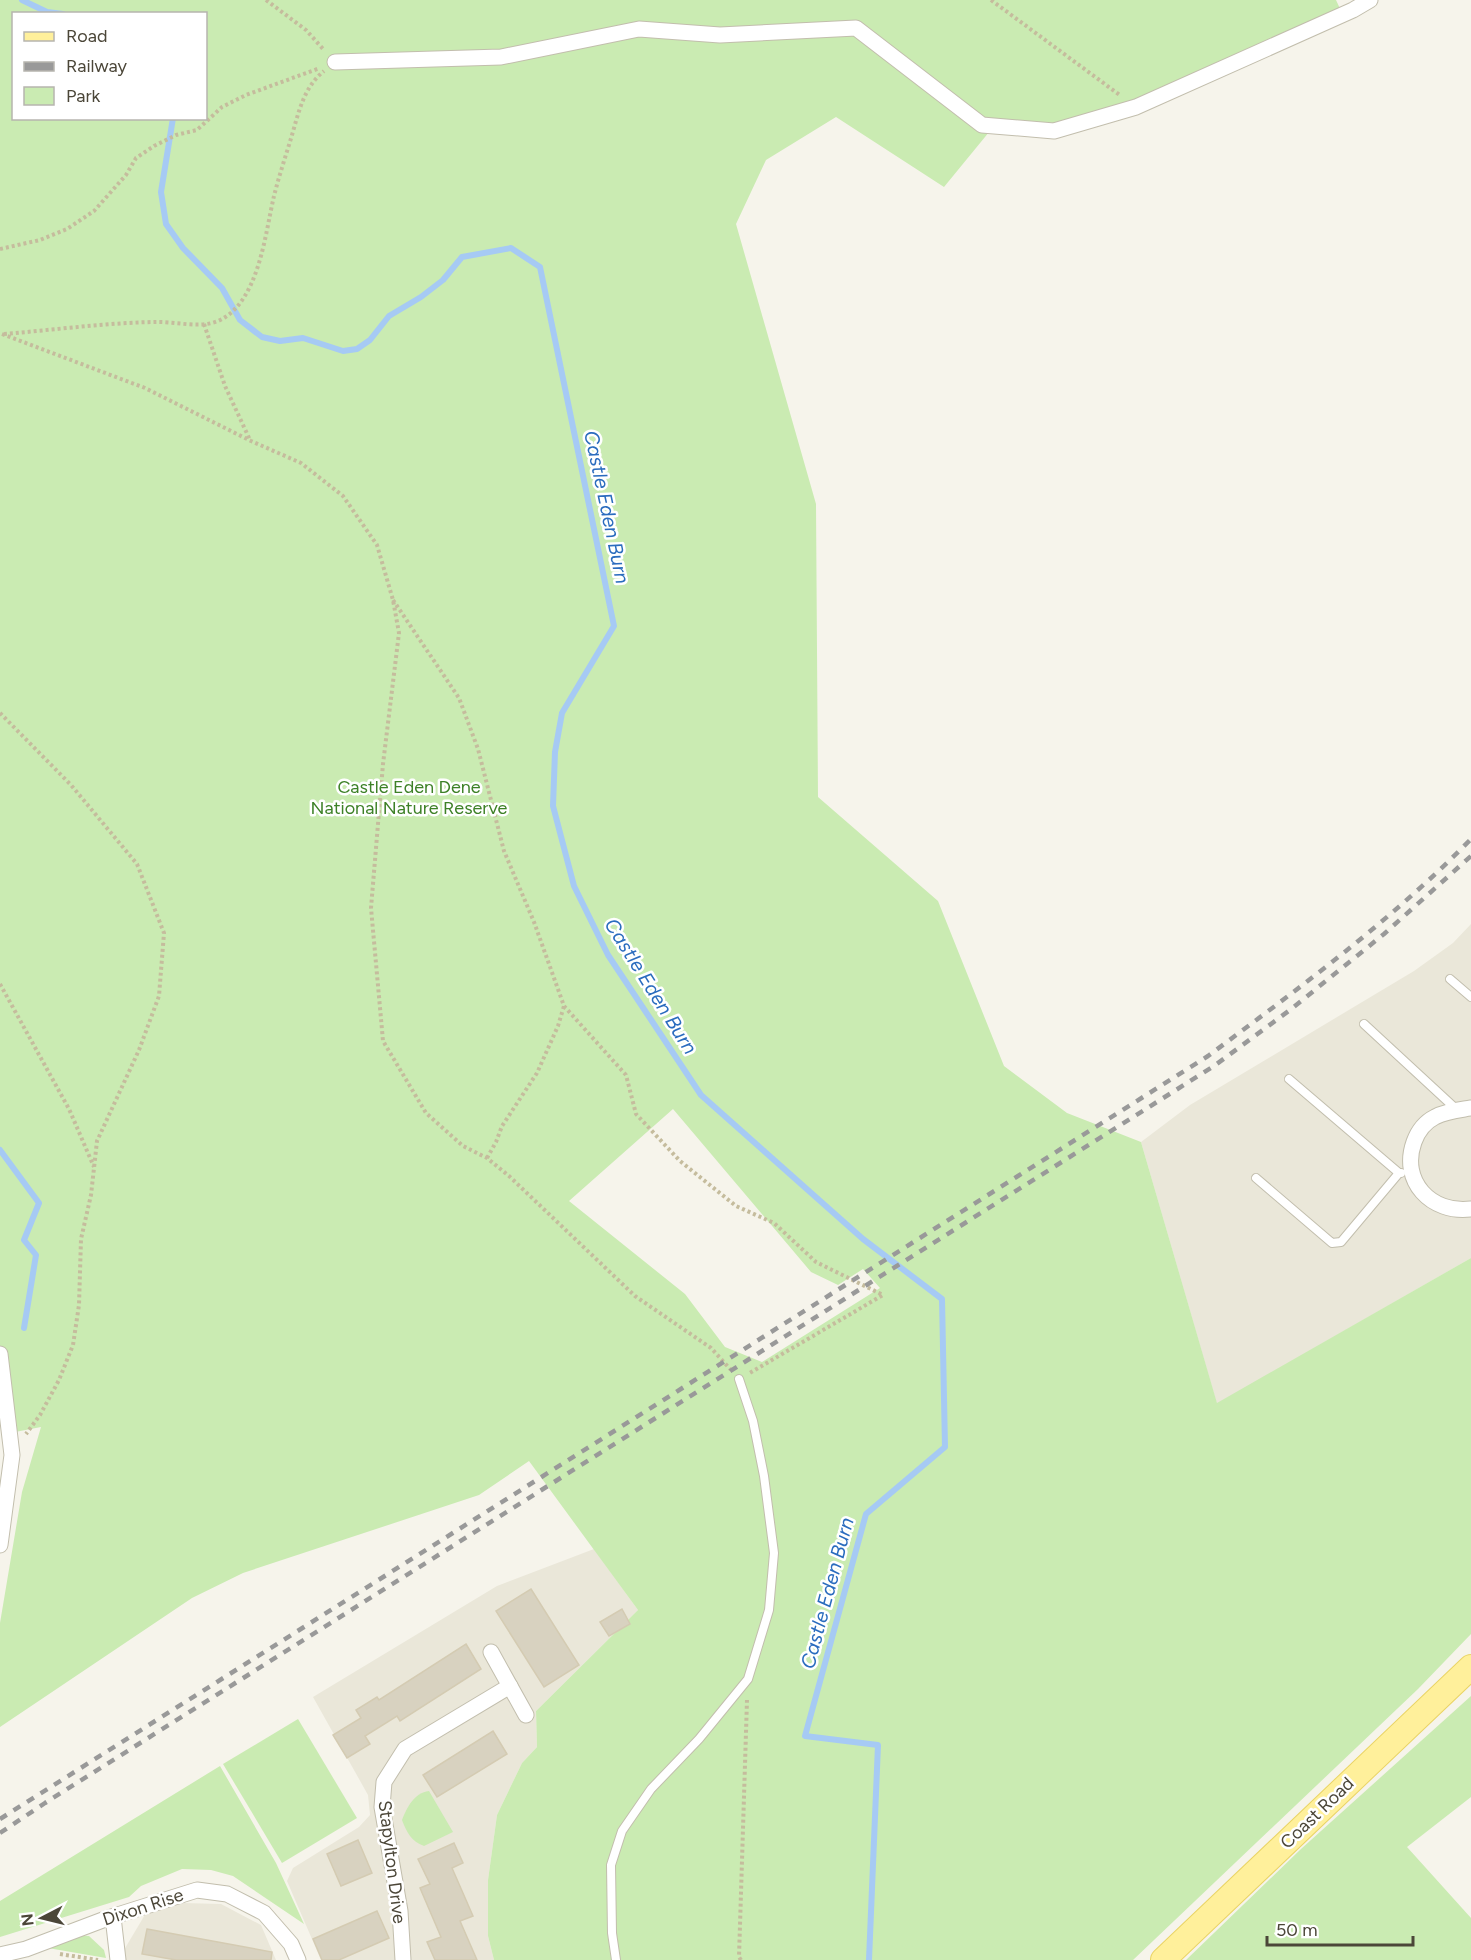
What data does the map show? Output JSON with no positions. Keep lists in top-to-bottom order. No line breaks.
{"streets":{"main road":["Coast Road"],"street":["Stapylton Drive","Dixon Rise"]},"water":["Castle Eden Burn"],"parks":["Castle Eden Dene National Nature Reserve"],"legend":["Road","Railway","Park"],"scale_bar":"50 m","north":"left"}
